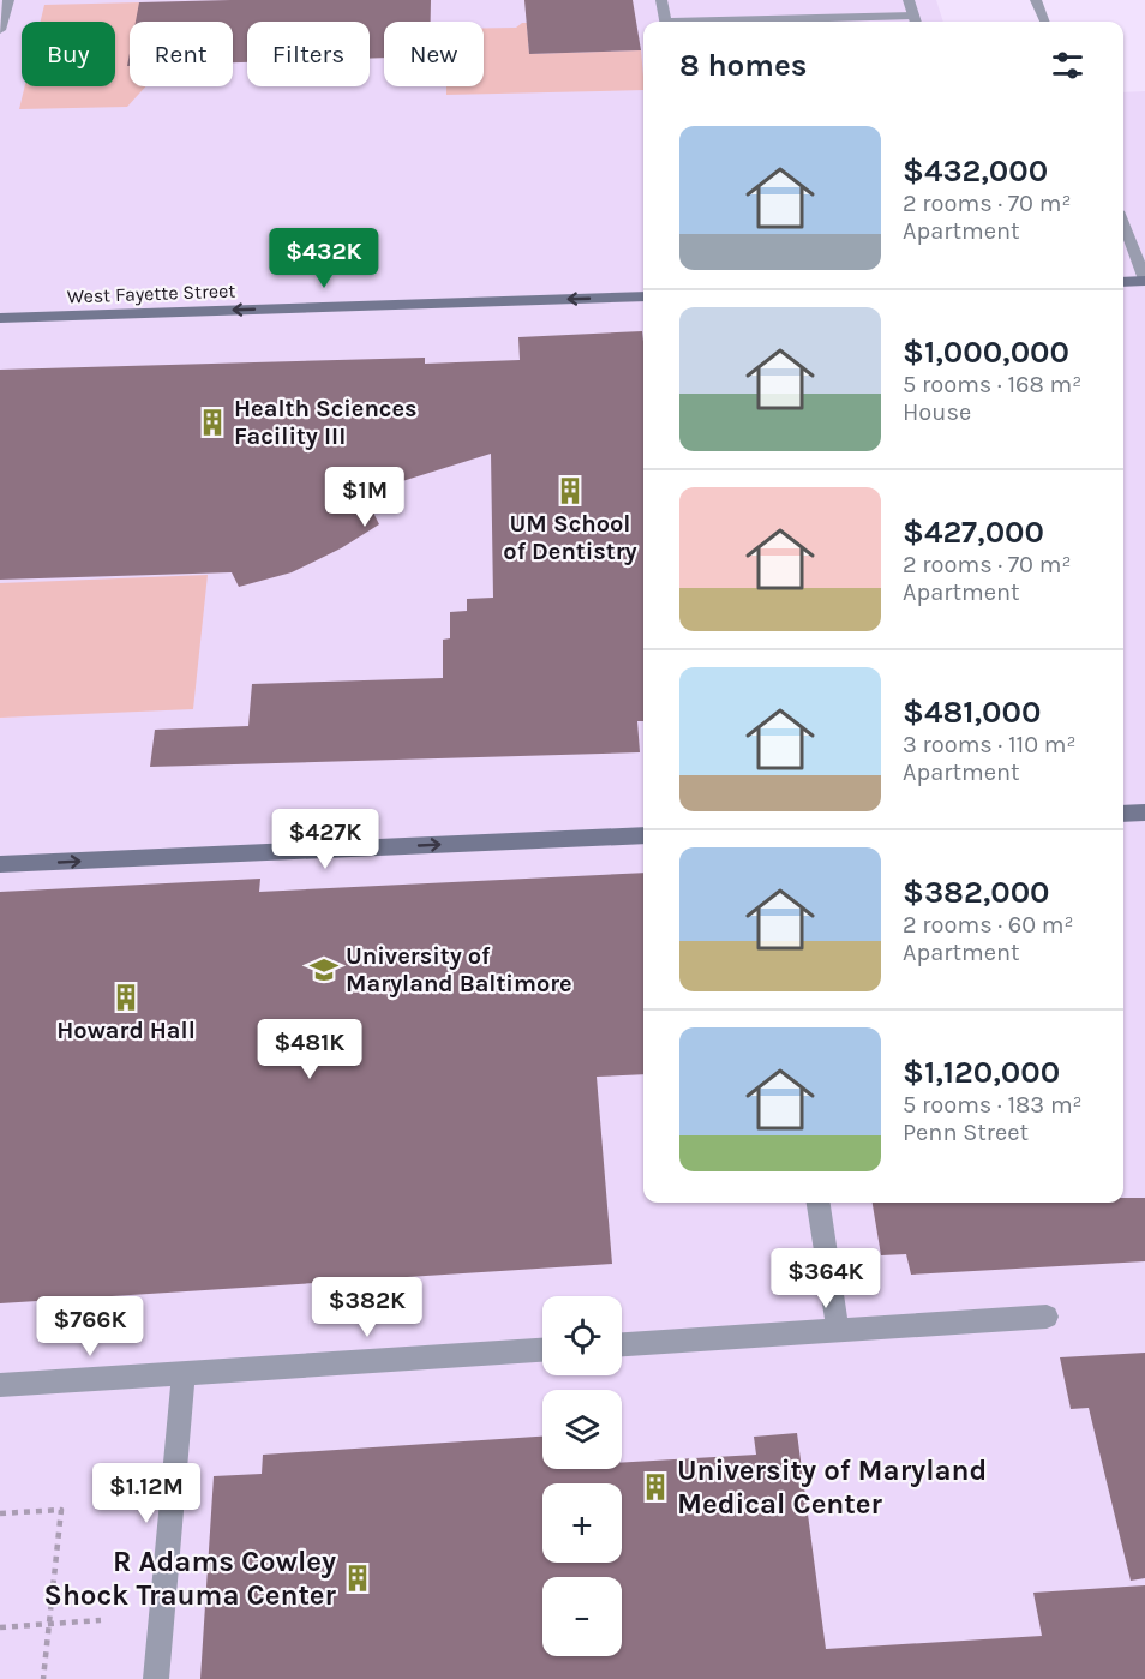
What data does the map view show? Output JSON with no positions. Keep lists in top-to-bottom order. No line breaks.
{"streets":{"main road":["West Fayette Street"]},"one_way":["West Fayette Street"],"places":{"building":["Health Sciences Facility III","UM School of Dentistry","Howard Hall","University of Maryland Medical Center","R Adams Cowley Shock Trauma Center"],"school or university":["University of Maryland Baltimore"]},"page":{"chip":["Buy","Rent","Filters","New"],"heading":"8 homes","list":[{"name":"$432,000","note":"2 rooms · 70 m² · Apartment"},{"name":"$1,000,000","note":"5 rooms · 168 m² · House"},{"name":"$427,000","note":"2 rooms · 70 m² · Apartment"},{"name":"$481,000","note":"3 rooms · 110 m² · Apartment"},{"name":"$382,000","note":"2 rooms · 60 m² · Apartment"},{"name":"$1,120,000","note":"5 rooms · 183 m² · Penn Street"}],"price":["$432K","$1M","$427K","$481K","$364K","$382K","$766K","$1.12M"],"map_buttons":["+","−"]}}
